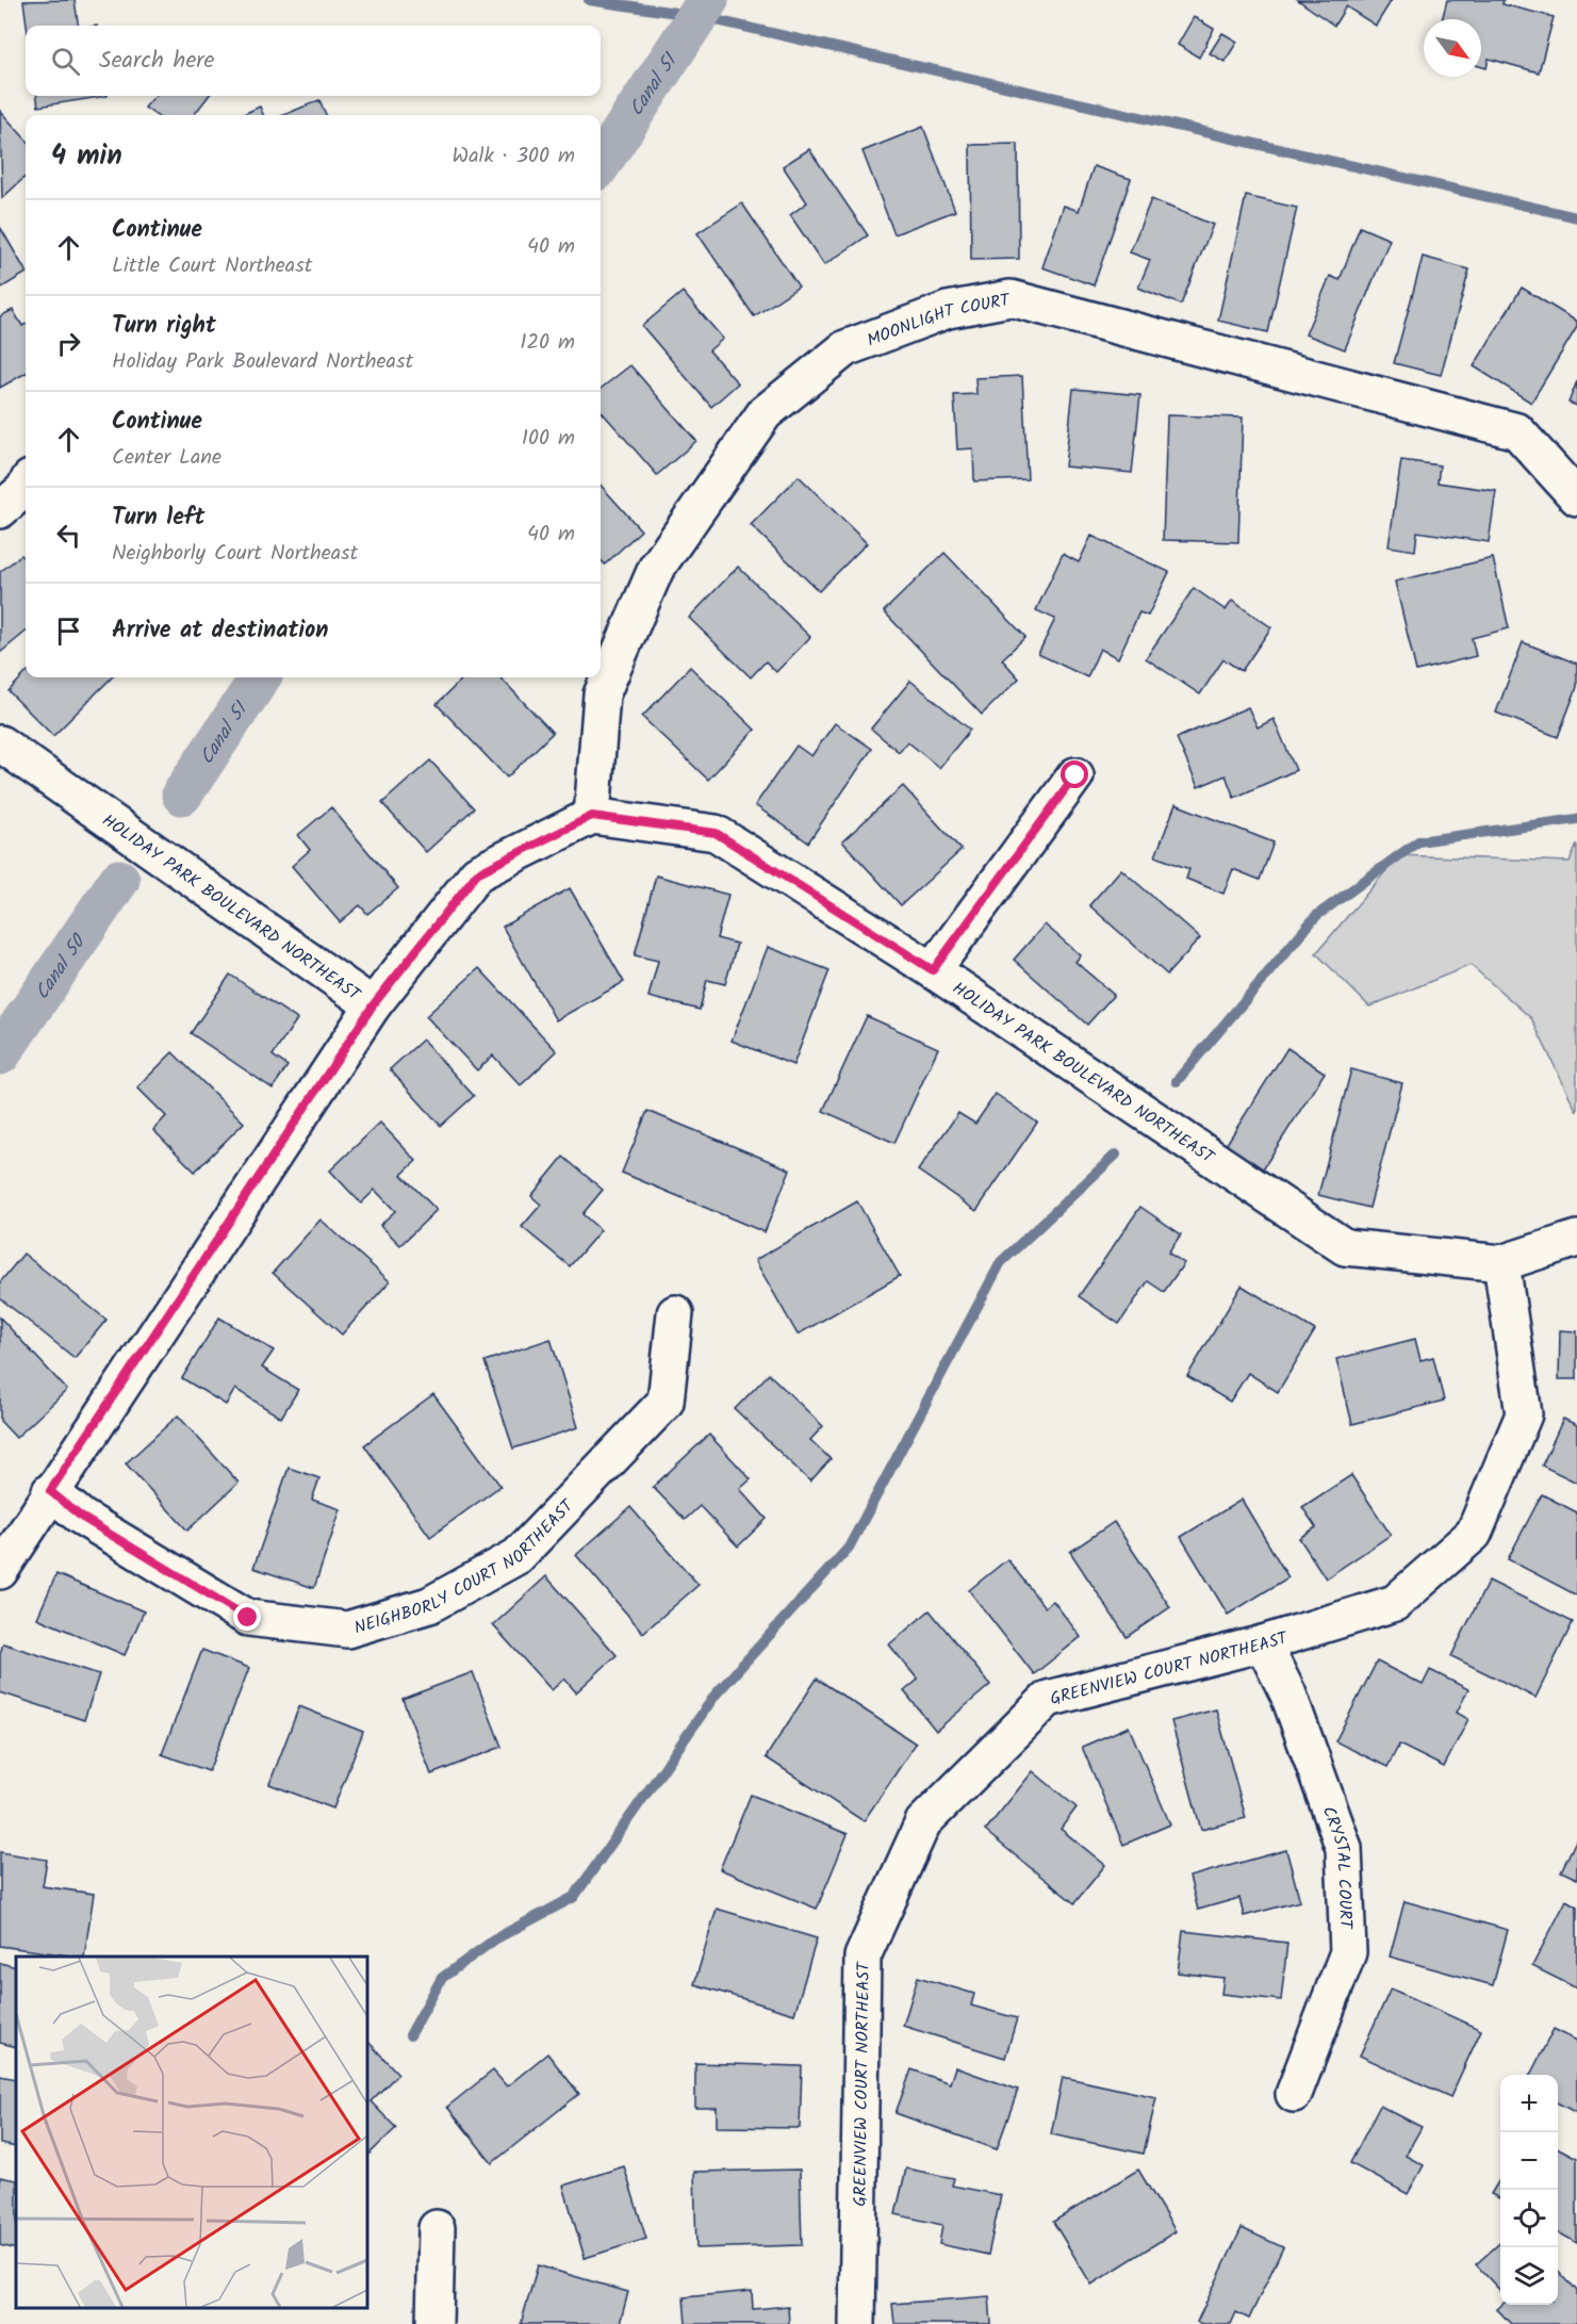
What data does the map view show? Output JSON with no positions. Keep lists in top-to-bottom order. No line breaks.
{"streets":{"street":["MOONLIGHT COURT","HOLIDAY PARK BOULEVARD NORTHEAST","NEIGHBORLY COURT NORTHEAST","GREENVIEW COURT NORTHEAST","CRYSTAL COURT"]},"crossings":[["MOONLIGHT COURT","HOLIDAY PARK BOULEVARD NORTHEAST"],["HOLIDAY PARK BOULEVARD NORTHEAST","GREENVIEW COURT NORTHEAST"],["GREENVIEW COURT NORTHEAST","CRYSTAL COURT"]],"water":["Canal 51","Canal 50"],"north":"bottom right","page":{"search":"Search here","heading":["4 min","Walk · 300 m"],"list":[["Continue","Little Court Northeast","40 m"],["Turn right","Holiday Park Boulevard Northeast","120 m"],["Continue","Center Lane","100 m"],["Turn left","Neighborly Court Northeast","40 m"],"Arrive at destination"],"map_buttons":["+","−"]}}
